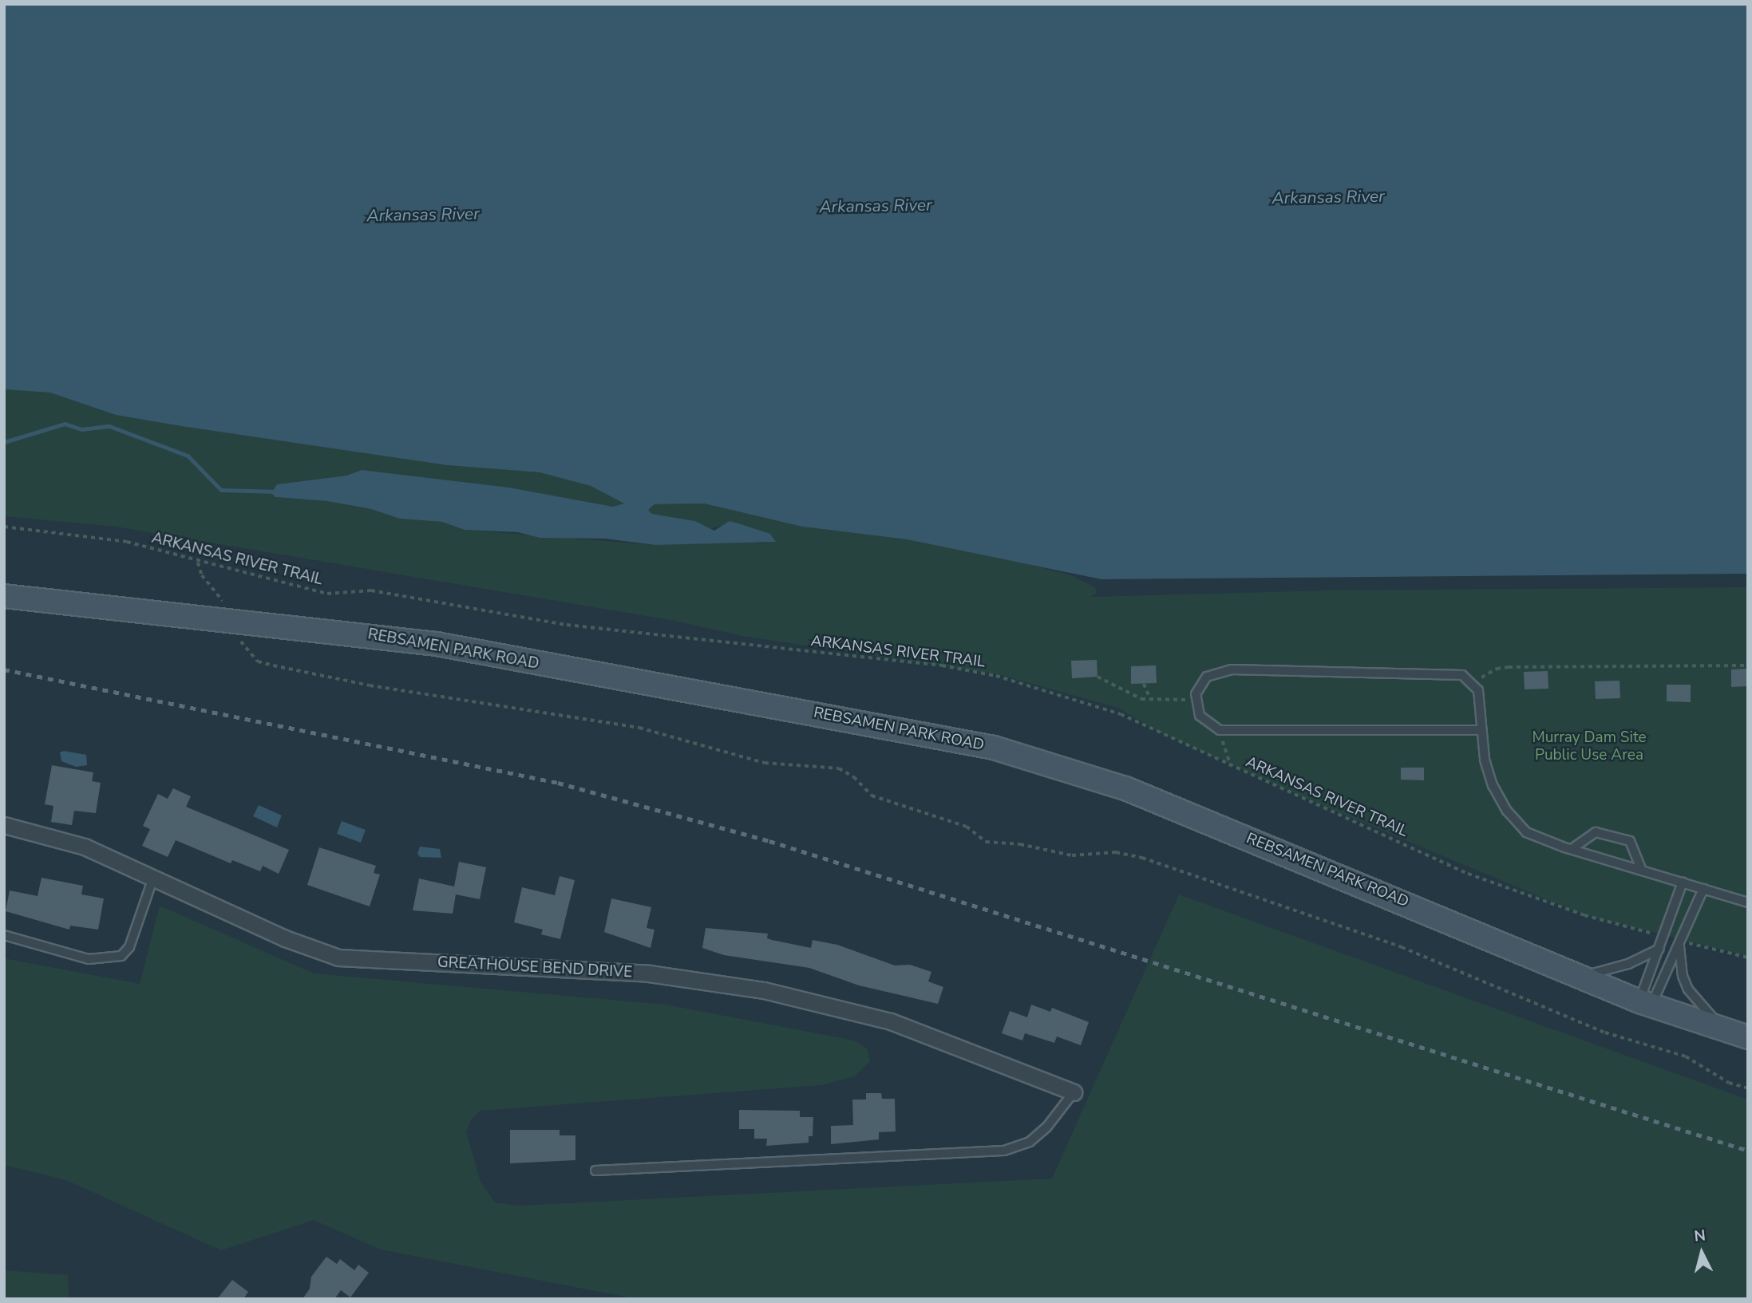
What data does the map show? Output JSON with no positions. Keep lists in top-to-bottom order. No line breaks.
{"streets":{"street":["REBSAMEN PARK ROAD","GREATHOUSE BEND DRIVE"],"path":["ARKANSAS RIVER TRAIL"]},"water":["Arkansas River"],"parks":["Murray Dam Site Public Use Area"],"north":"top"}
